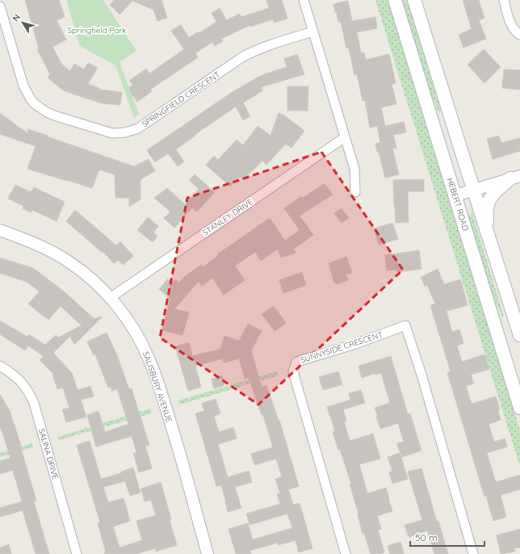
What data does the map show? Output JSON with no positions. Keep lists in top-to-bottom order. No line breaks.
{"streets":{"main road":["HEBERT ROAD"],"street":["SPRINGFIELD CRESCENT","STANLEY DRIVE","SUNNYSIDE CRESCENT","SALISBURY AVENUE","SALINA DRIVE"]},"crossings":[["STANLEY DRIVE","SALISBURY AVENUE"]],"parks":["Springfield Park"],"scale_bar":"50 m","north":"top left"}
